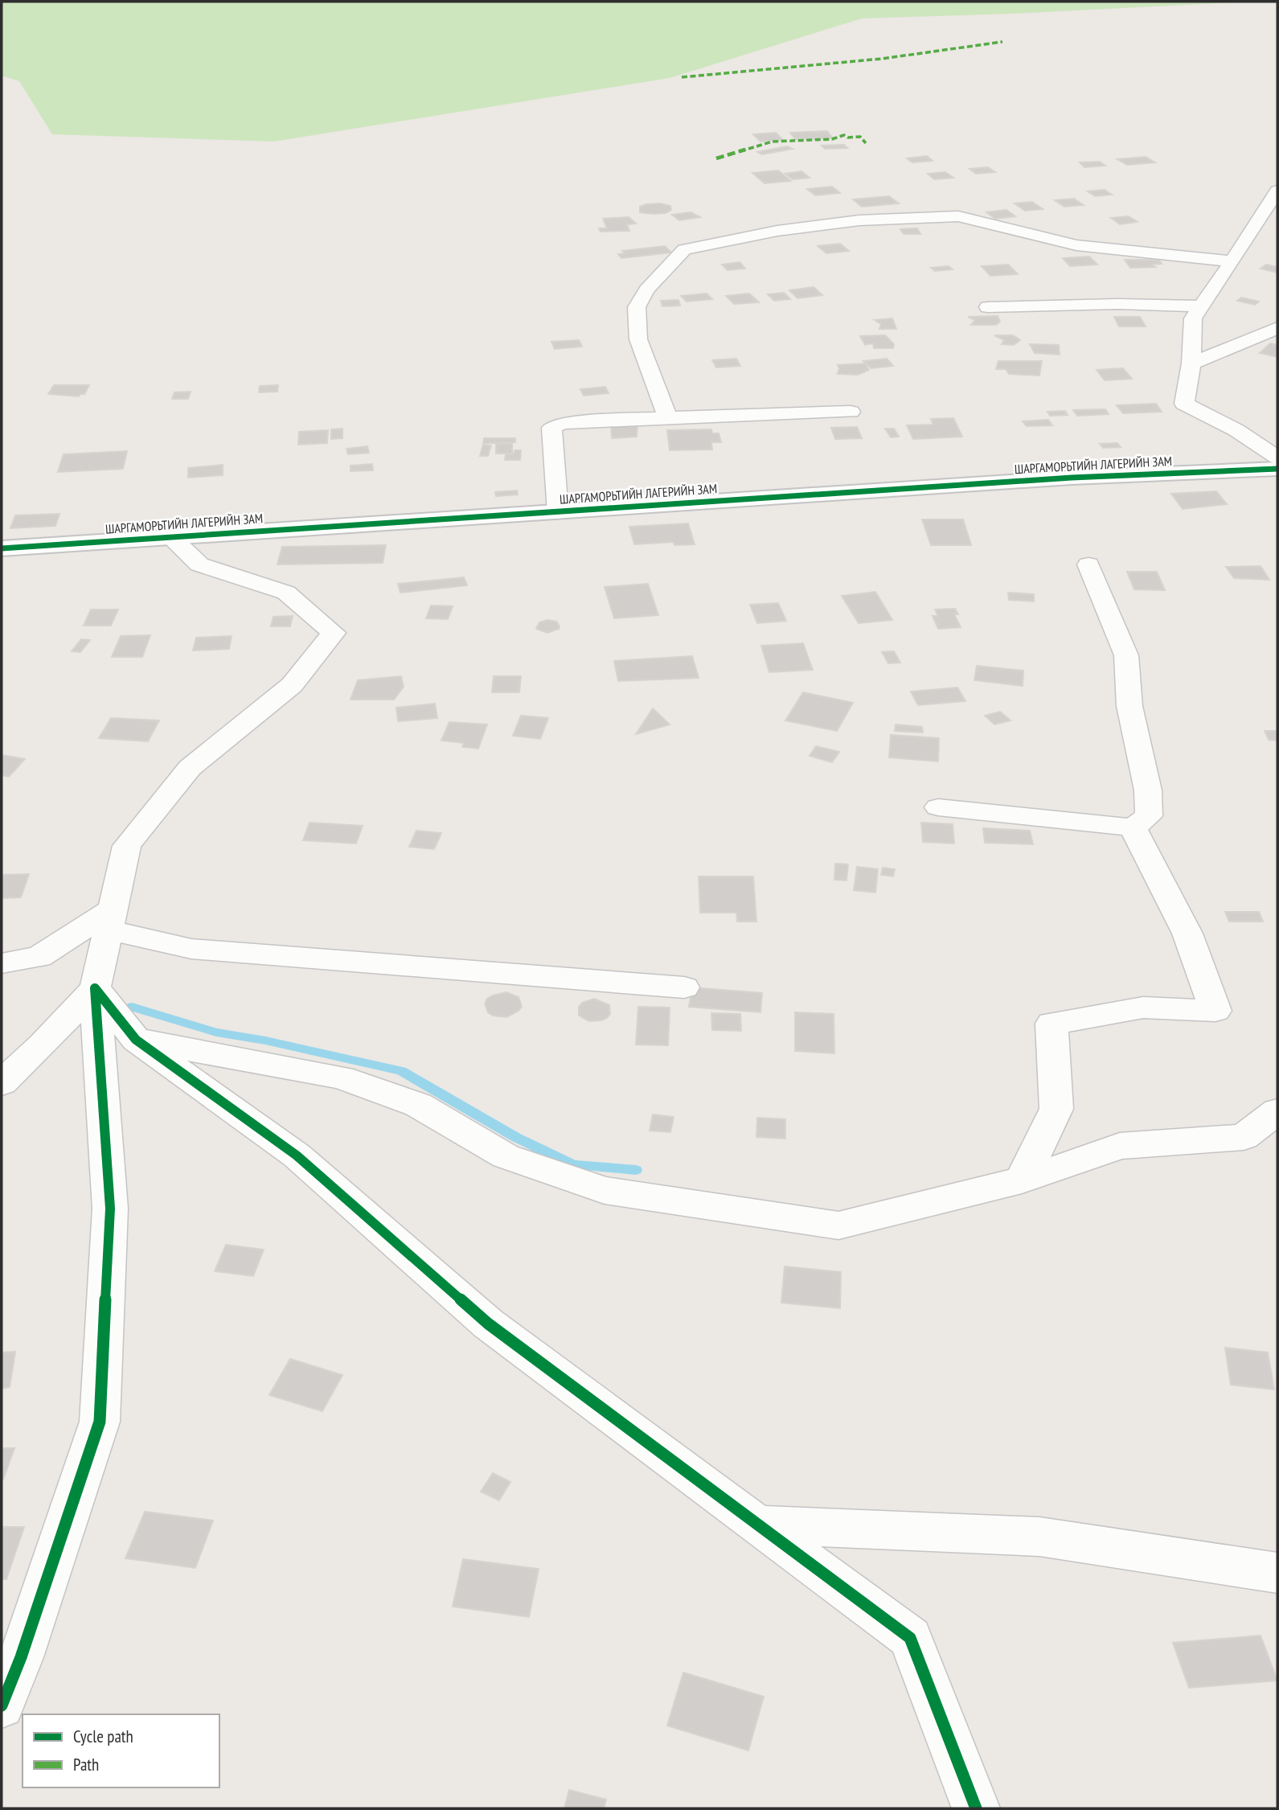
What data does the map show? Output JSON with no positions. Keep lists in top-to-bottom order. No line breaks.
{"streets":{"street":["ШАРГАМОРЬТИЙН ЛАГЕРИЙН ЗАМ"]},"legend":["Cycle path","Path"]}
